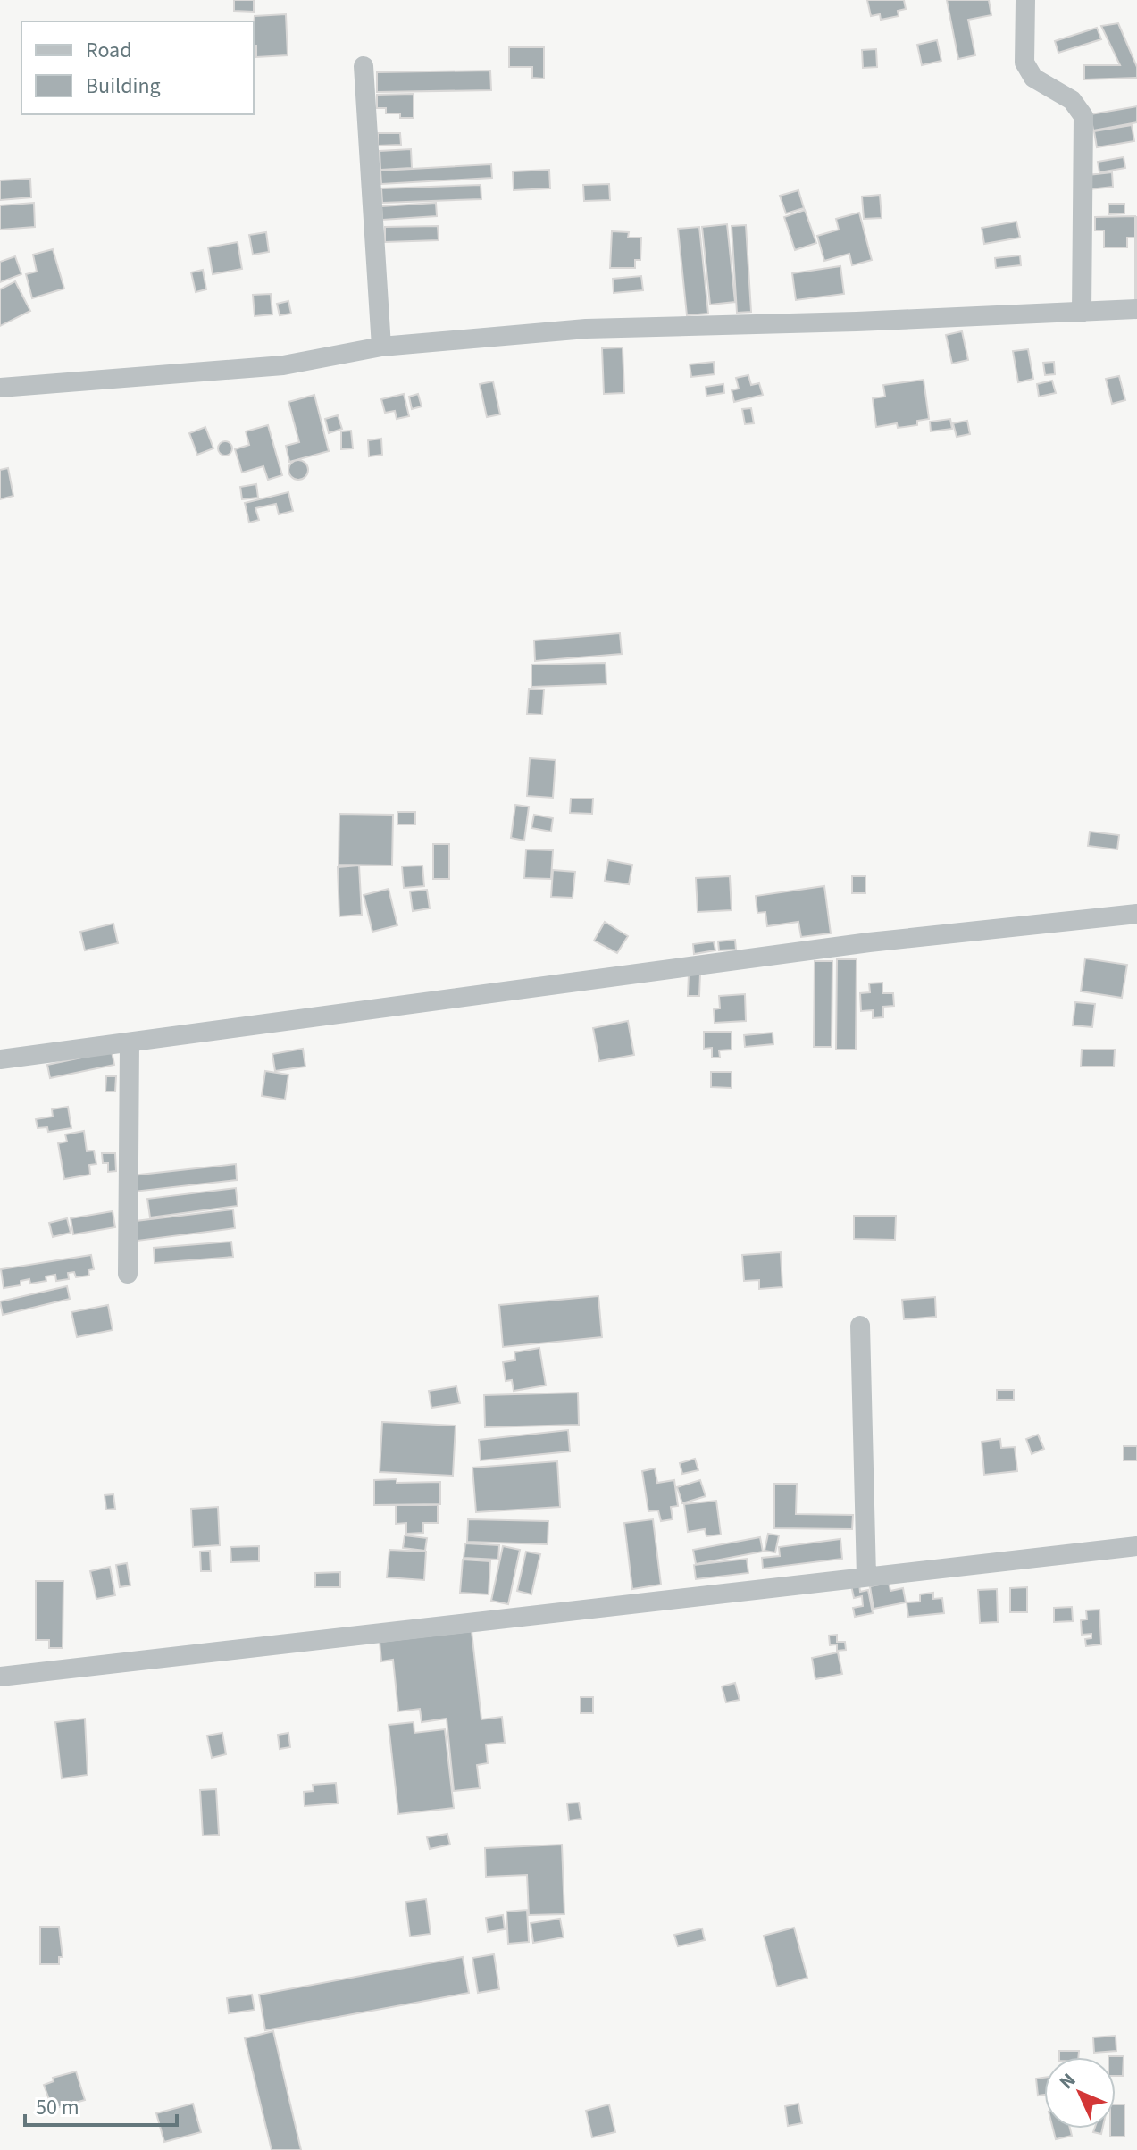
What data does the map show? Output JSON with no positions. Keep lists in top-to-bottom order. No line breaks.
{"legend":["Road","Building"],"scale_bar":"50 m","north":"top left"}
